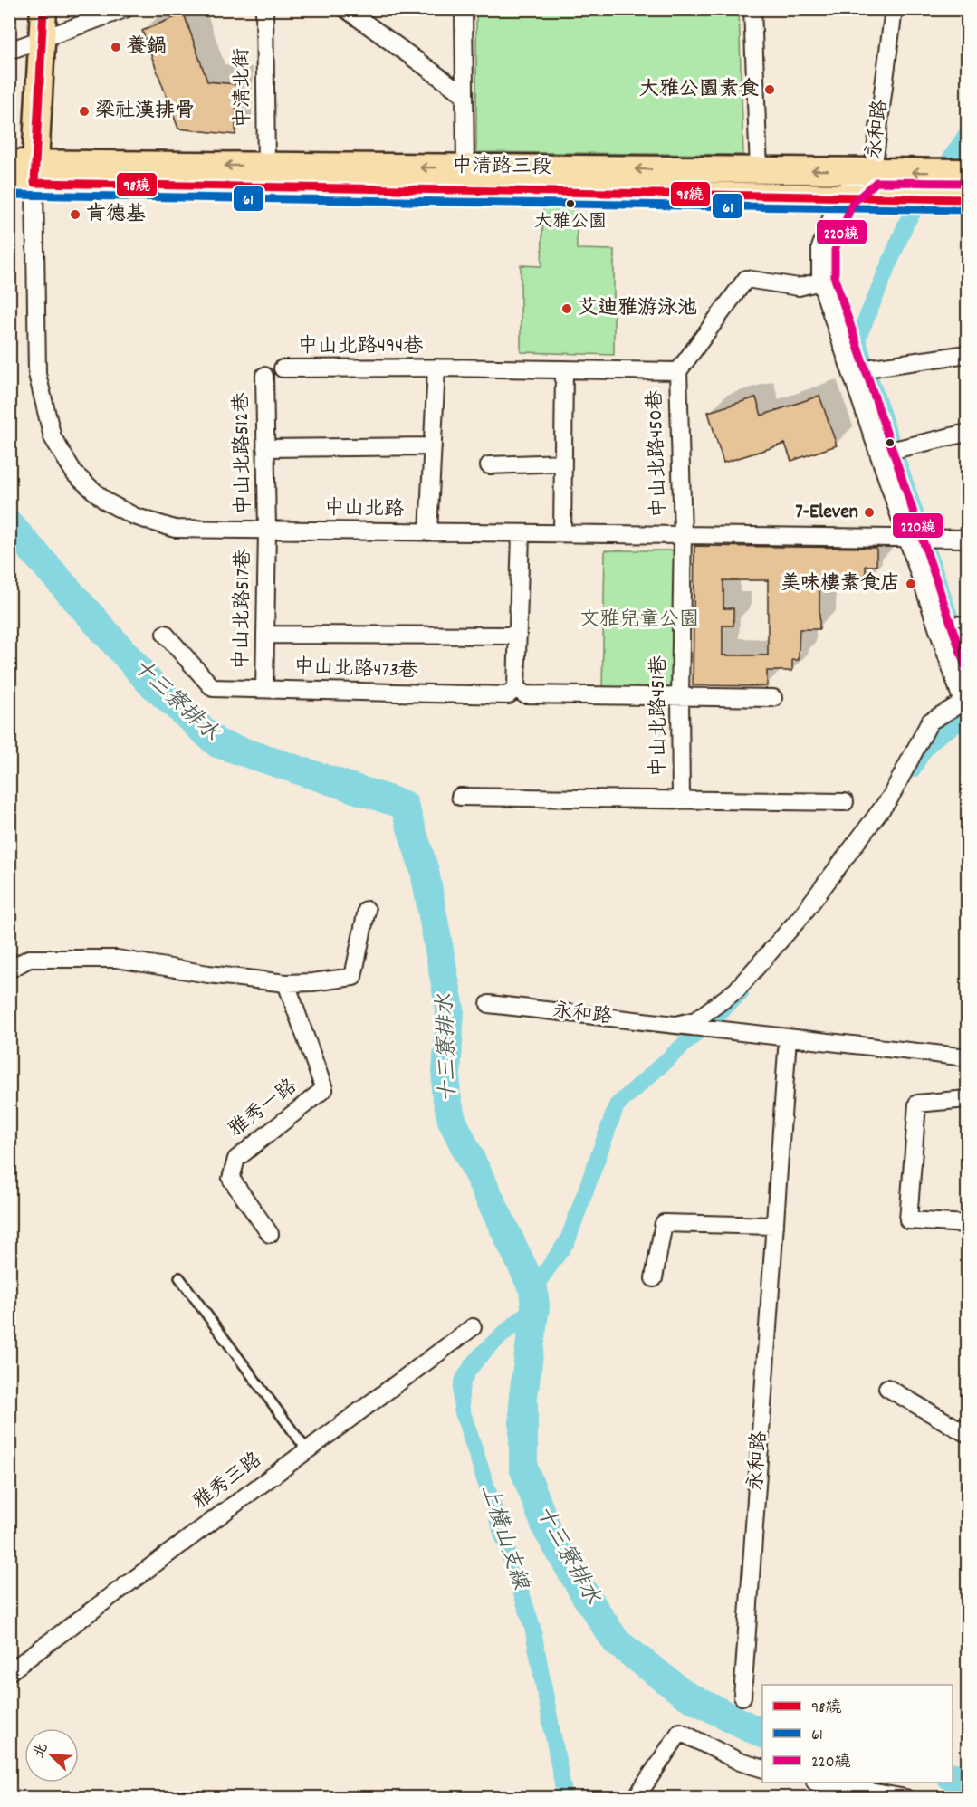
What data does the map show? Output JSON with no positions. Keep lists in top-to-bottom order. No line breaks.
{"streets":{"main road":["永和路","中清路三段"],"street":["中清北街","中山北路494巷","中山北路512巷","中山北路450巷","中山北路","中山北路517巷","中山北路473巷","中山北路451巷","雅秀一路","雅秀三路"]},"crossings":[["中清北街","中清路三段"],["永和路","中清路三段"],["永和路","中山北路"],["中清路三段","中山北路"],["中山北路494巷","中山北路"],["中山北路512巷","中山北路"],["中山北路512巷","中山北路517巷"],["中山北路450巷","中山北路"],["中山北路450巷","中山北路451巷"],["中山北路","中山北路517巷"],["中山北路","中山北路451巷"],["中山北路517巷","中山北路473巷"]],"water":["十三寮排水","上橫山支線"],"parks":["文雅兒童公園"],"places":["養鍋","大雅公園素食","梁社漢排骨","大雅公園","肯德基","艾迪雅游泳池","7-Eleven","美味樓素食店"],"lines":["transit line 98繞","transit line 220繞","transit line 61"],"legend":["98繞","61","220繞"],"north":"top left"}
